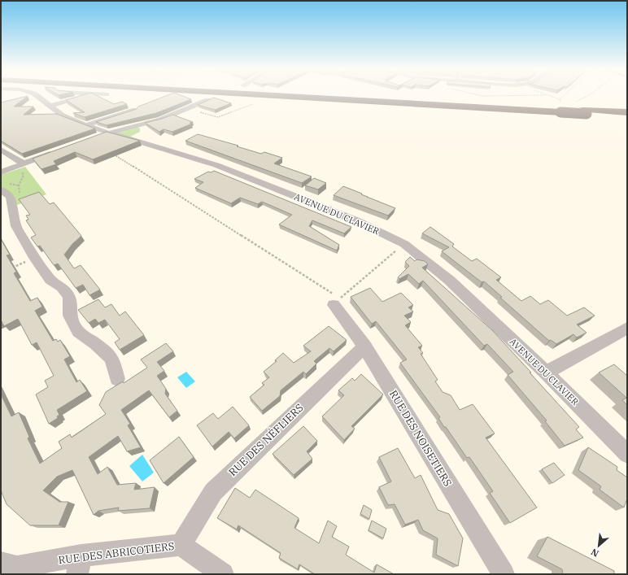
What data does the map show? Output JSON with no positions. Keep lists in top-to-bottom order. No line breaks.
{"streets":{"street":["AVENUE DU CLAVIER","RUE DES NOISETIERS","RUE DES NÉFLIERS","RUE DES ABRICOTIERS"]},"crossings":[["RUE DES NOISETIERS","RUE DES NÉFLIERS"],["RUE DES NÉFLIERS","RUE DES ABRICOTIERS"]],"north":"bottom left"}
